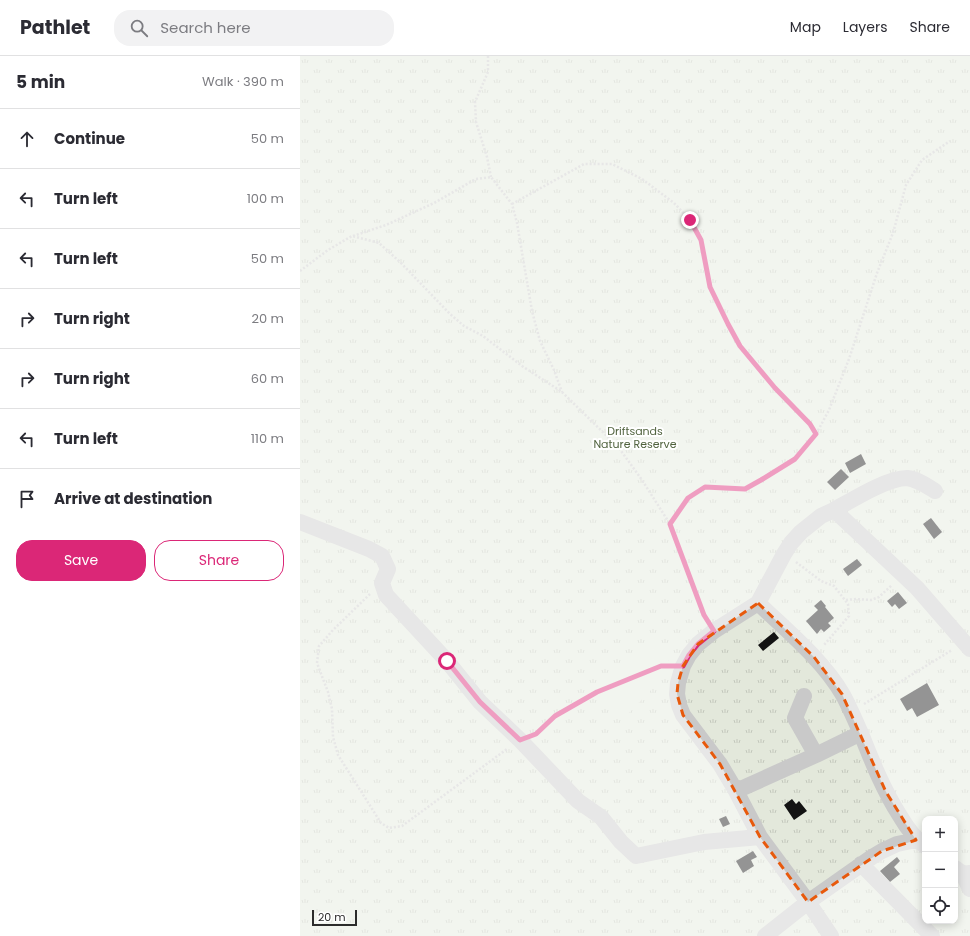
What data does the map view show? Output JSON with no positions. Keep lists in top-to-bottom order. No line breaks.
{"parks":["Driftsands Nature Reserve"],"scale_bar":"20 m","page":{"header":"Pathlet","search":"Search here","nav":["Map","Layers","Share"],"heading":["5 min","Walk · 390 m"],"list":[["Continue","50 m"],["Turn left","100 m"],["Turn left","50 m"],["Turn right","20 m"],["Turn right","60 m"],["Turn left","110 m"],"Arrive at destination"],"buttons":["Save","Share"],"map_buttons":["+","−"],"scale":"20 m"}}
